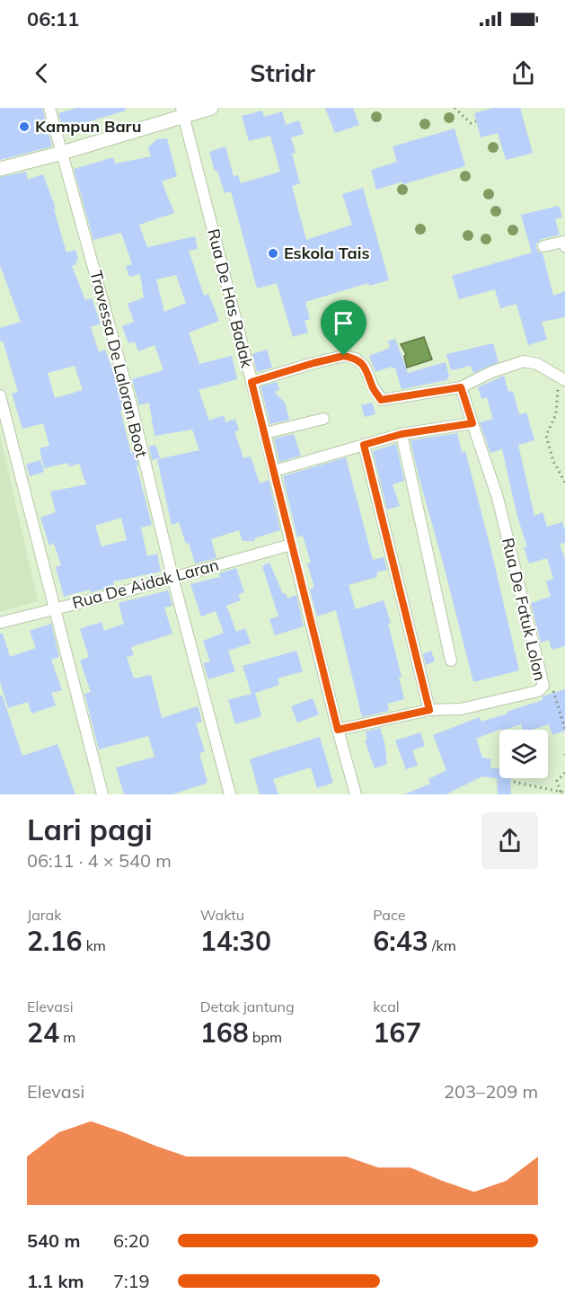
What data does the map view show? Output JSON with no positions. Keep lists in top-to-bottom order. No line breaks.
{"streets":{"street":["Rua De Has Badak","Travessa De Laloran Boot","Rua De Aidak Laran","Rua De Fatuk Lolon"]},"crossings":[["Rua De Has Badak","Rua De Aidak Laran"],["Rua De Has Badak","Rua De Fatuk Lolon"],["Travessa De Laloran Boot","Rua De Aidak Laran"]],"places":["Kampun Baru","Eskola Tais"],"page":{"status":"06:11","header":"Stridr","heading":["Lari pagi","06:11 · 4 × 540 m"],"stats":[["Jarak","2.16 km"],["Waktu","14:30"],["Pace","6:43 /km"],["Elevasi","24 m"],["Detak jantung","168 bpm"],["kcal","167"]],"chart":["Elevasi","203–209 m"],"list":[{"name":"540 m","note":"6:20"},{"name":"1.1 km","note":"7:19"}]}}
